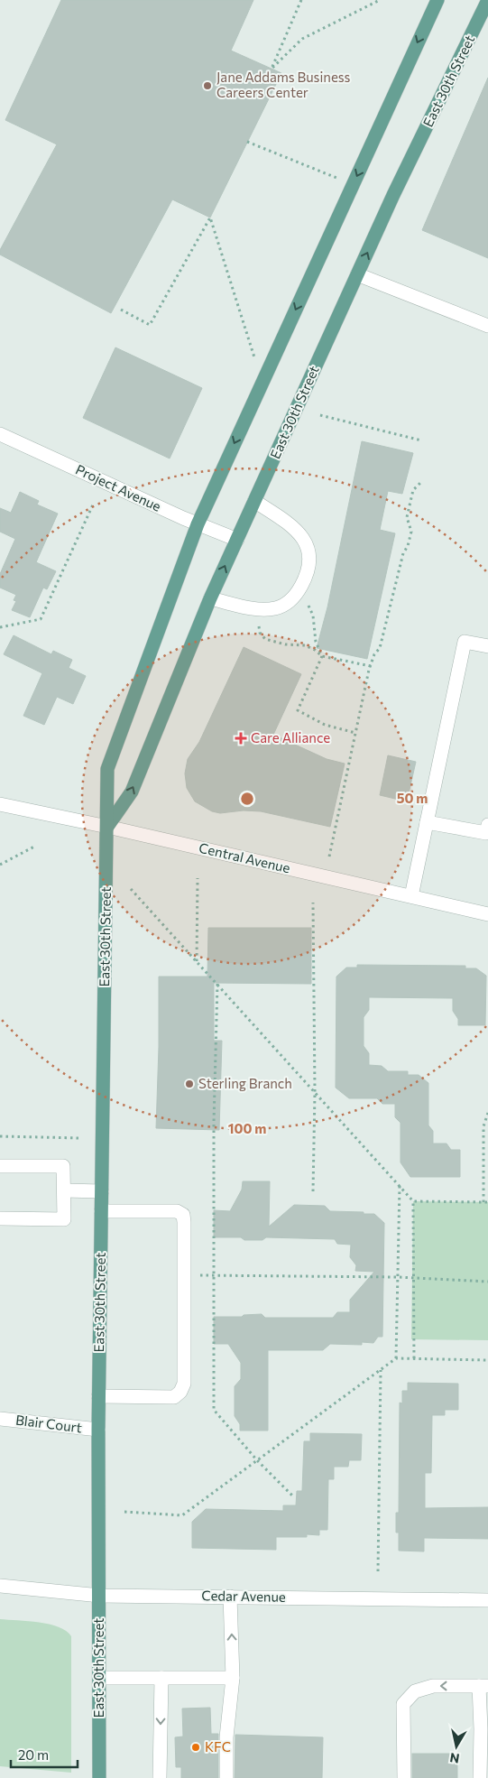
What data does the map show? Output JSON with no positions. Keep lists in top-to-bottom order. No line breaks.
{"streets":{"main road":["East 30th Street"],"street":["Project Avenue","Central Avenue","Blair Court","Cedar Avenue"]},"crossings":[["East 30th Street","Project Avenue"],["East 30th Street","Central Avenue"],["East 30th Street","Blair Court"],["East 30th Street","Cedar Avenue"]],"places":{"other":["Jane Addams Business Careers Center","Sterling Branch","KFC"],"health":["Care Alliance"]},"scale_bar":"20 m","north":"bottom","rings":["50 m","100 m"]}
